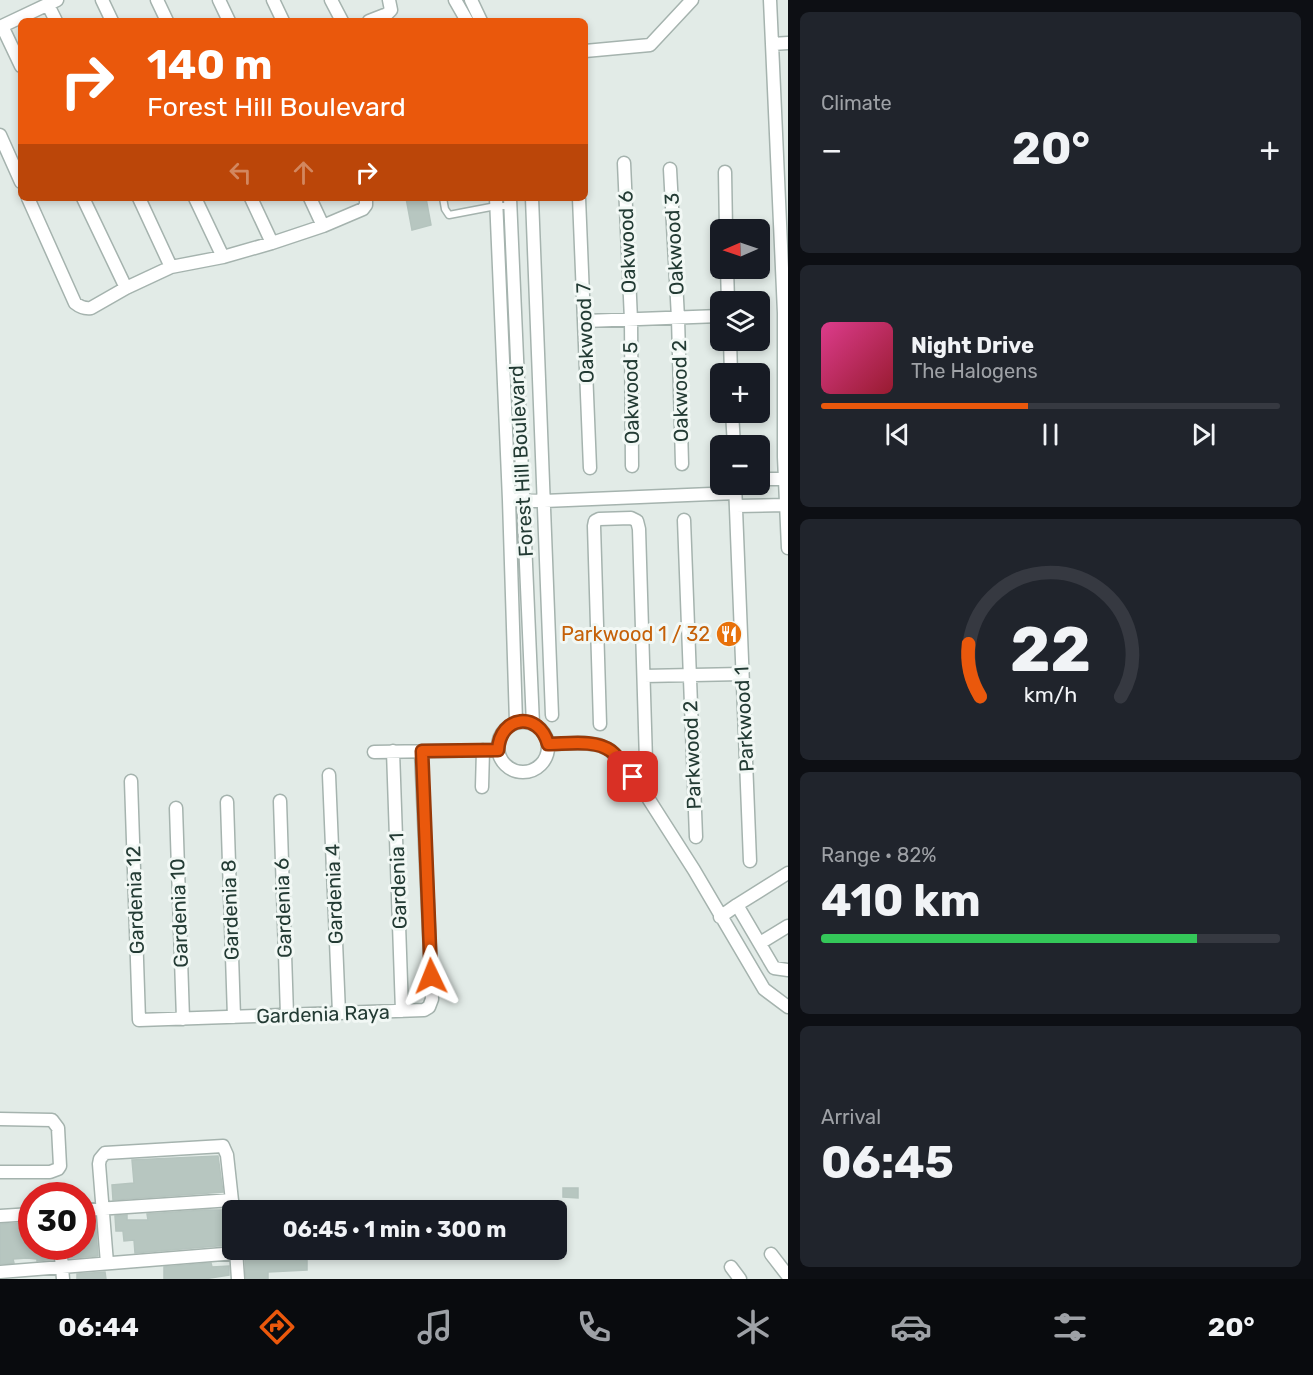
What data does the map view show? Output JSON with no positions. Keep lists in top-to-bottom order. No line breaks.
{"streets":{"street":["Oakwood 6","Oakwood 3","Oakwood 7","Oakwood 2","Oakwood 5","Forest Hill Boulevard","Parkwood 1","Parkwood 2","Gardenia 1","Gardenia 4","Gardenia 12","Gardenia 6","Gardenia 8","Gardenia 10","Gardenia Raya"]},"crossings":[["Oakwood 6","Oakwood 5"],["Oakwood 3","Oakwood 2"],["Gardenia 1","Gardenia Raya"],["Gardenia 4","Gardenia Raya"],["Gardenia 12","Gardenia Raya"],["Gardenia 6","Gardenia Raya"],["Gardenia 8","Gardenia Raya"],["Gardenia 10","Gardenia Raya"]],"places":{"restaurant":["Parkwood 1 / 32"]},"north":"left","page":{"tile":["Climate",["Range · 82%","410 km"],["Arrival","06:45"]],"turn":["140 m","Forest Hill Boulevard"],"heat":["−","20°","+"],"map_buttons":["+","−"],"song":["Night Drive","The Halogens"],"limit":"30","trip":"06:45 · 1 min · 300 m","tabs":["06:44","20°"],"gauge":["22","km/h"]}}
